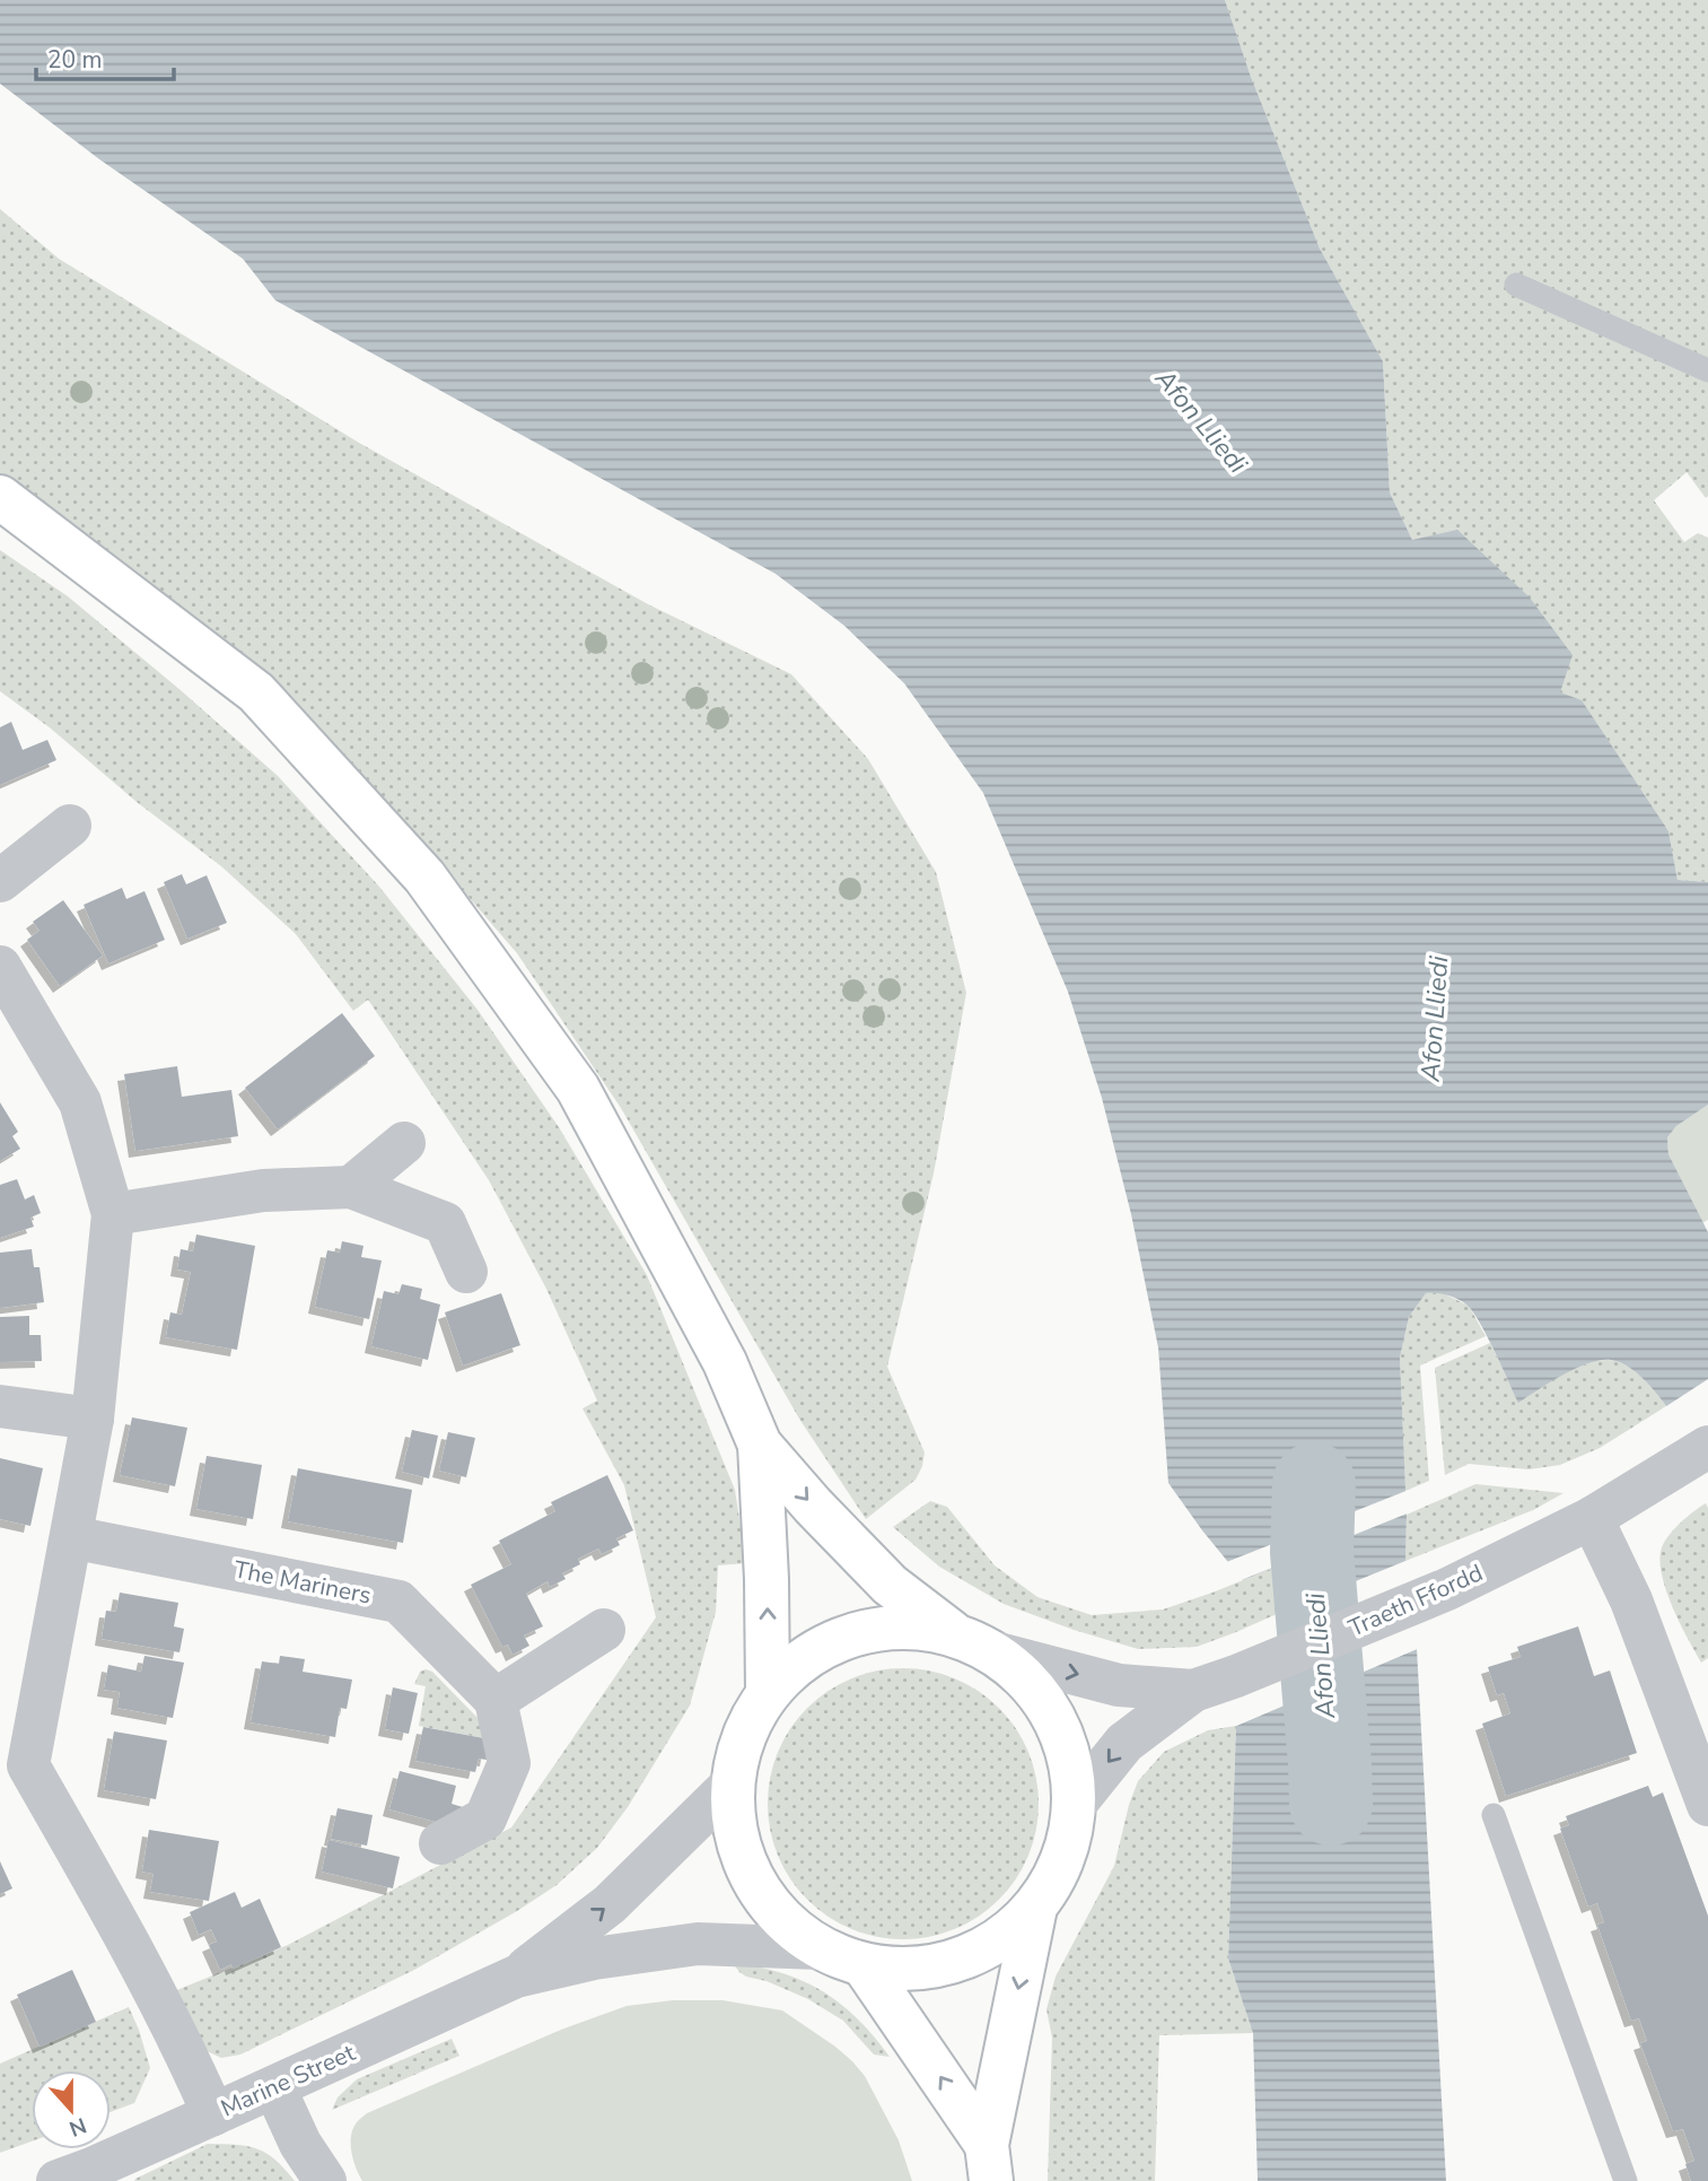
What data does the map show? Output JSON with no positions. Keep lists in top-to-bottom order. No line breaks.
{"streets":{"street":["The Mariners","Traeth Ffordd","Marine Street"]},"water":["Afon Lliedi"],"scale_bar":"20 m","north":"bottom"}
